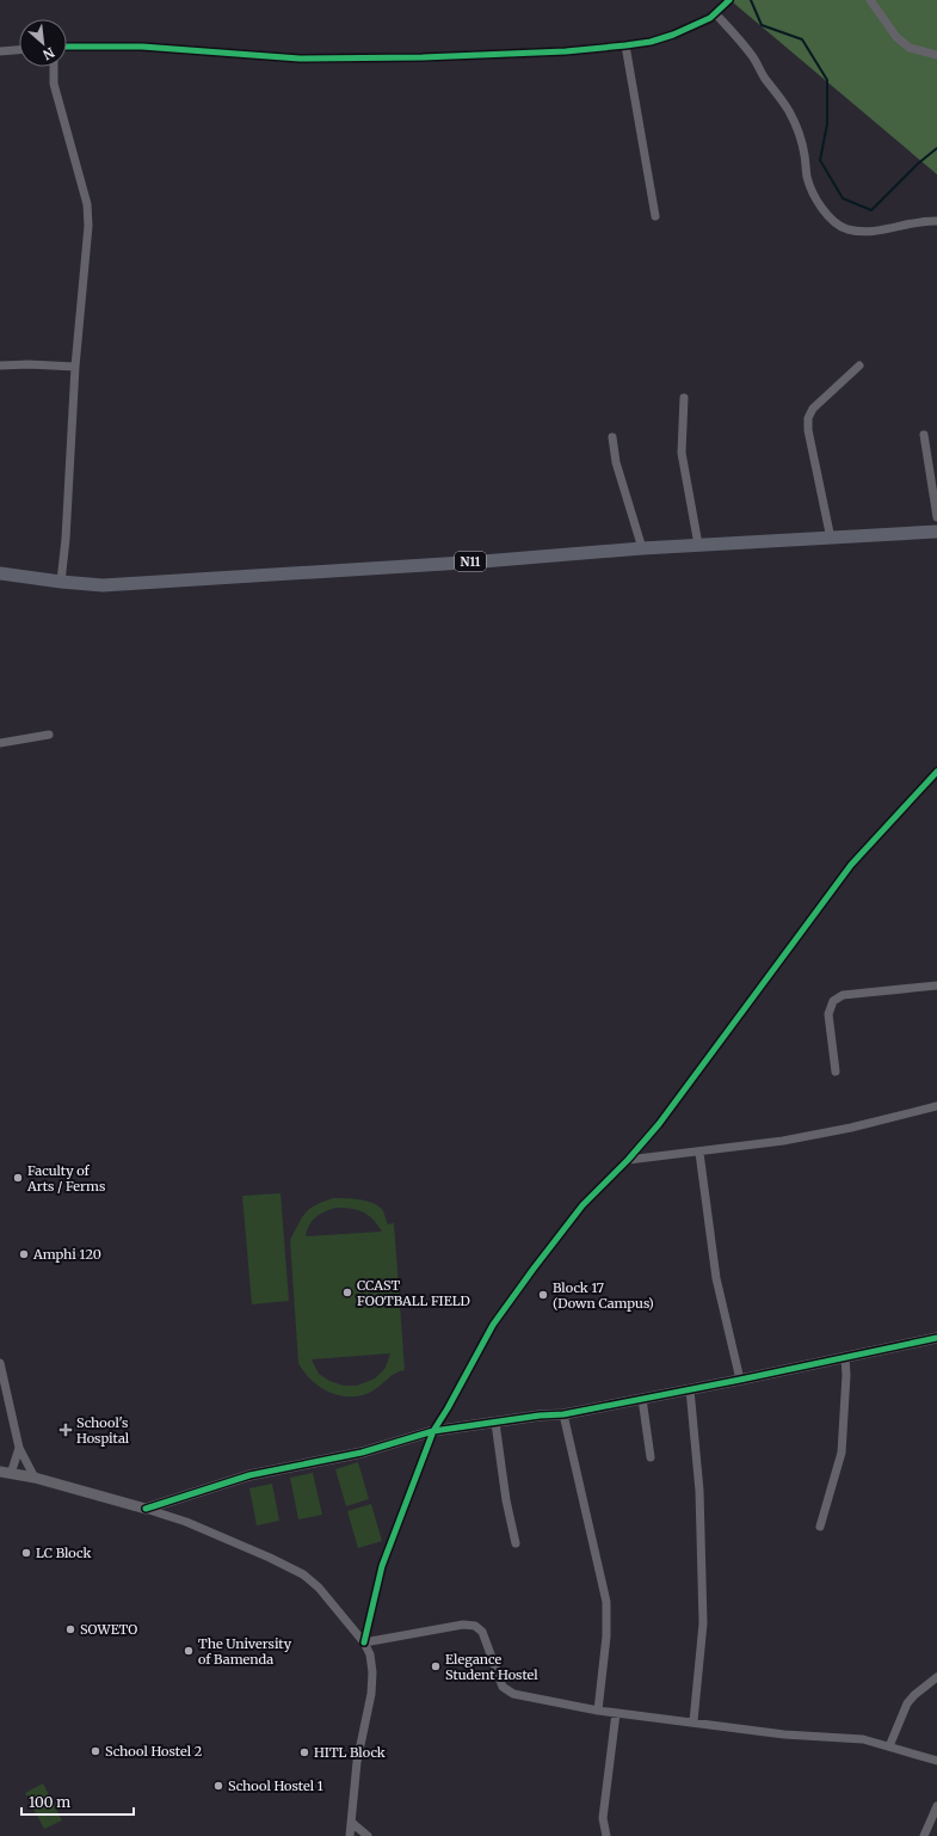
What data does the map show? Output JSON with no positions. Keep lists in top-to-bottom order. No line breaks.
{"streets":{"highway":["N11"]},"places":{"other":["Faculty of Arts / Ferms","Amphi 120","CCAST FOOTBALL FIELD","Block 17 (Down Campus)","LC Block","SOWETO","The University of Bamenda","Elegance Student Hostel","School Hostel 2","HITL Block","School Hostel 1"],"health":["School's Hospital"]},"scale_bar":"100 m","north":"bottom right"}
